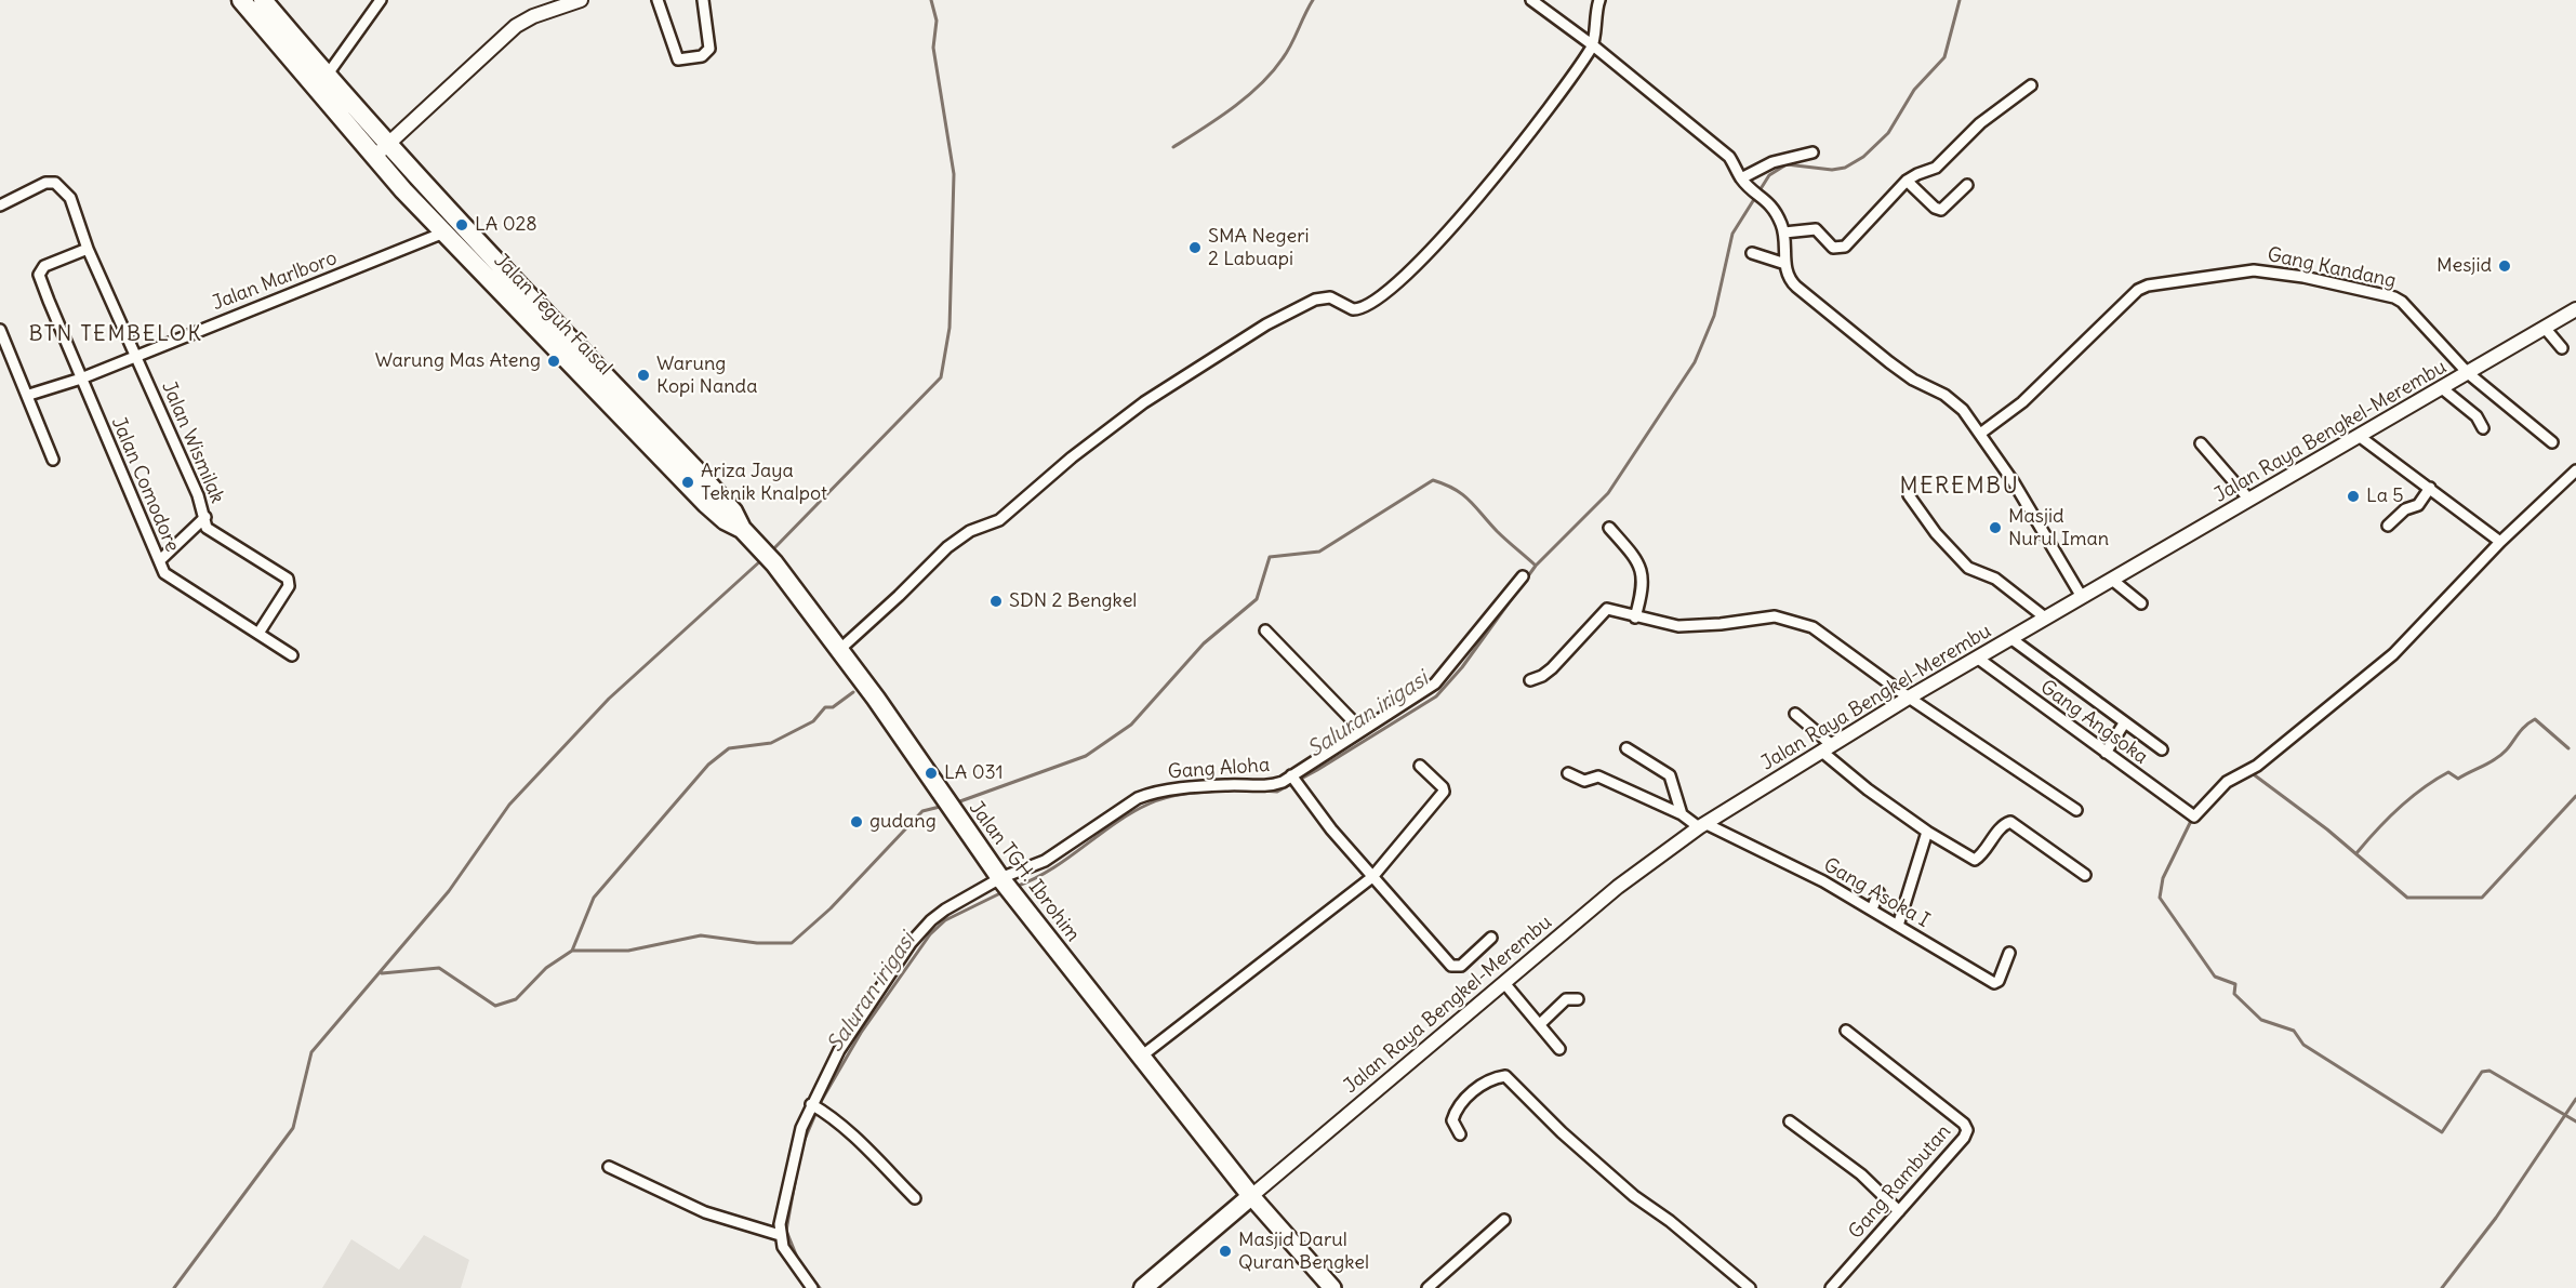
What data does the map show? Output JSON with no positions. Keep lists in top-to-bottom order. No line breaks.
{"streets":{"highway":["Jalan Teguh Faisal","Jalan TGH. Ibrohim"],"street":["Gang Kandang","Jalan Marlboro","Jalan Raya Bengkel-Merembu","Jalan Wismilak","Jalan Comodore","Gang Angsoka","Gang Aloha","Gang Asoka I","Gang Rambutan"]},"crossings":[["Gang Kandang","Jalan Raya Bengkel-Merembu"],["Jalan Marlboro","Jalan Teguh Faisal"],["Jalan Marlboro","Jalan Wismilak"],["Jalan Marlboro","Jalan Comodore"],["Jalan Teguh Faisal","Jalan TGH. Ibrohim"],["Jalan Raya Bengkel-Merembu","Gang Angsoka"],["Jalan Raya Bengkel-Merembu","Jalan TGH. Ibrohim"],["Jalan Raya Bengkel-Merembu","Gang Asoka I"],["Jalan Wismilak","Jalan Comodore"],["Gang Aloha","Jalan TGH. Ibrohim"]],"districts":["BTN TEMBELOK","MEREMBU"],"water":["Saluran irigasi"],"places":["LA 028","SMA Negeri 2 Labuapi","Mesjid","Warung Mas Ateng","Warung Kopi Nanda","Ariza Jaya Teknik Knalpot","La 5","Masjid Nurul Iman","SDN 2 Bengkel","LA 031","gudang","Masjid Darul Quran Bengkel"]}
